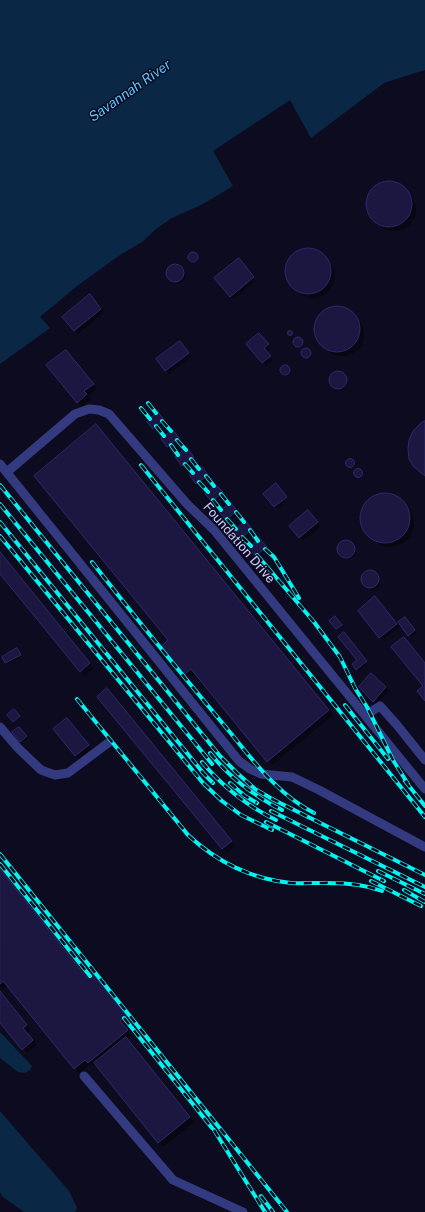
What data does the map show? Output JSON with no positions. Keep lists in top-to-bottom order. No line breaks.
{"streets":{"street":["Foundation Drive"]},"water":["Savannah River"]}
